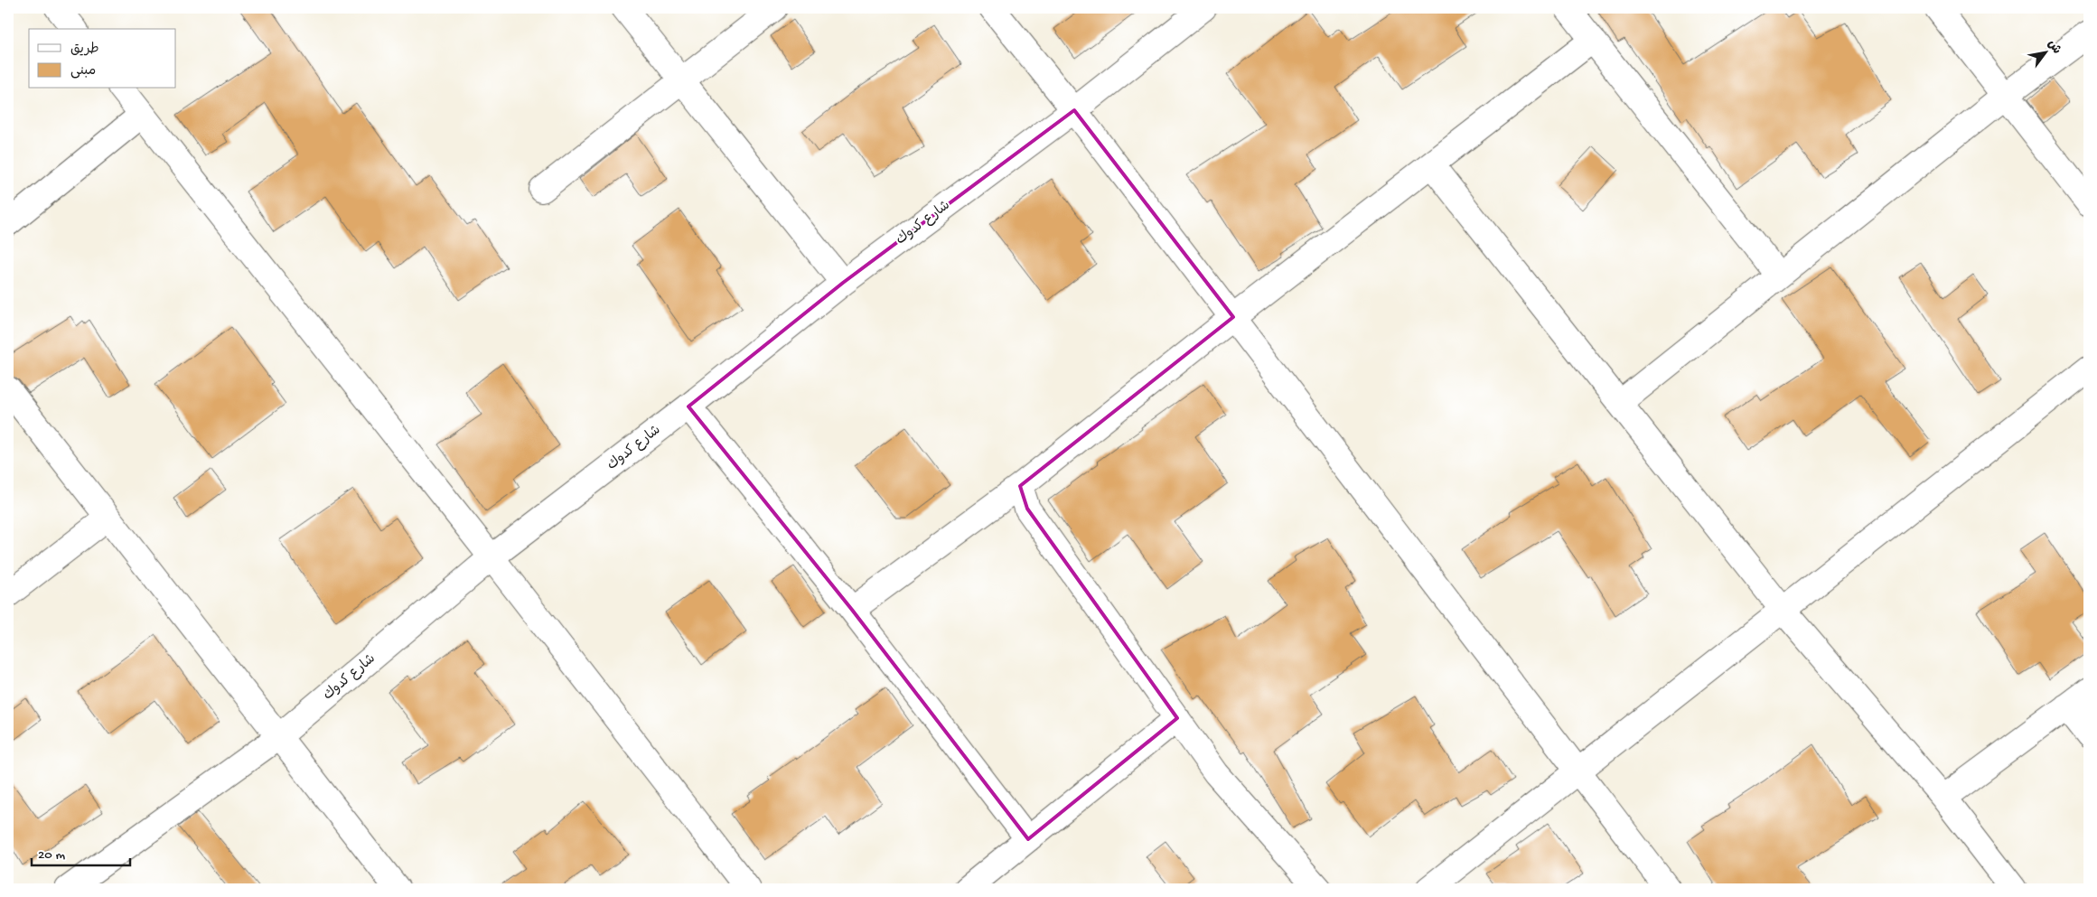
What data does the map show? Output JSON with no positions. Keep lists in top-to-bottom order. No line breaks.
{"streets":{"street":["شارع كدوك"]},"legend":["طريق","مبنى"],"scale_bar":"20 m","north":"top right"}
